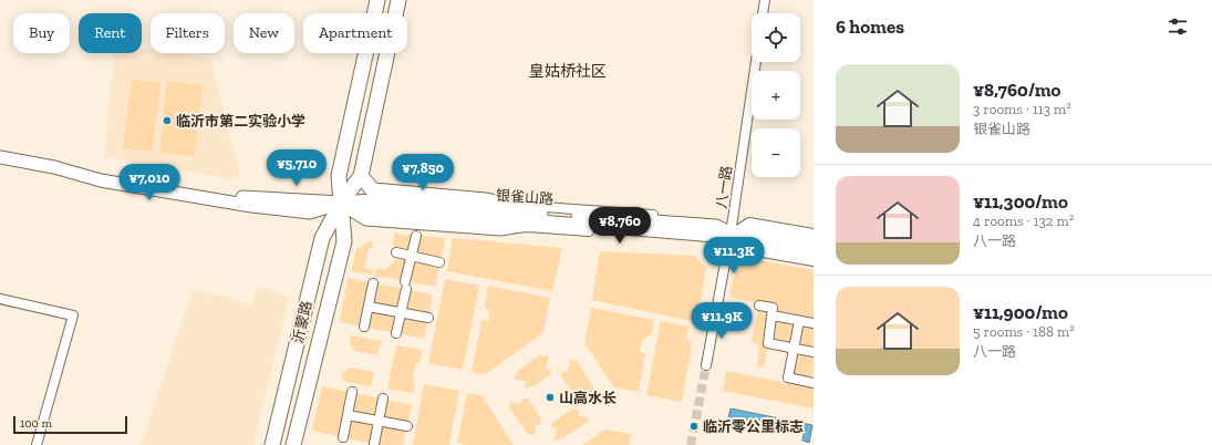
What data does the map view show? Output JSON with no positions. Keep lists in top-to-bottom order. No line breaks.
{"streets":{"main road":["银雀山路","沂蒙路"],"street":["八一路"]},"crossings":[["八一路","银雀山路"],["银雀山路","沂蒙路"]],"districts":["皇姑桥社区"],"places":["临沂市第二实验小学","山高水长","临沂零公里标志"],"scale_bar":"100 m","page":{"heading":"6 homes","map_buttons":["+","−"],"chip":["Buy","Rent","Filters","New","Apartment"],"list":[{"name":"¥8,760/mo","note":"3 rooms · 113 m² · 银雀山路"},{"name":"¥11,300/mo","note":"4 rooms · 132 m² · 八一路"},{"name":"¥11,900/mo","note":"5 rooms · 188 m² · 八一路"}],"price":["¥5,710","¥7,850","¥7,010","¥8,760","¥11.3K","¥11.9K"],"scale":"100 m"}}
